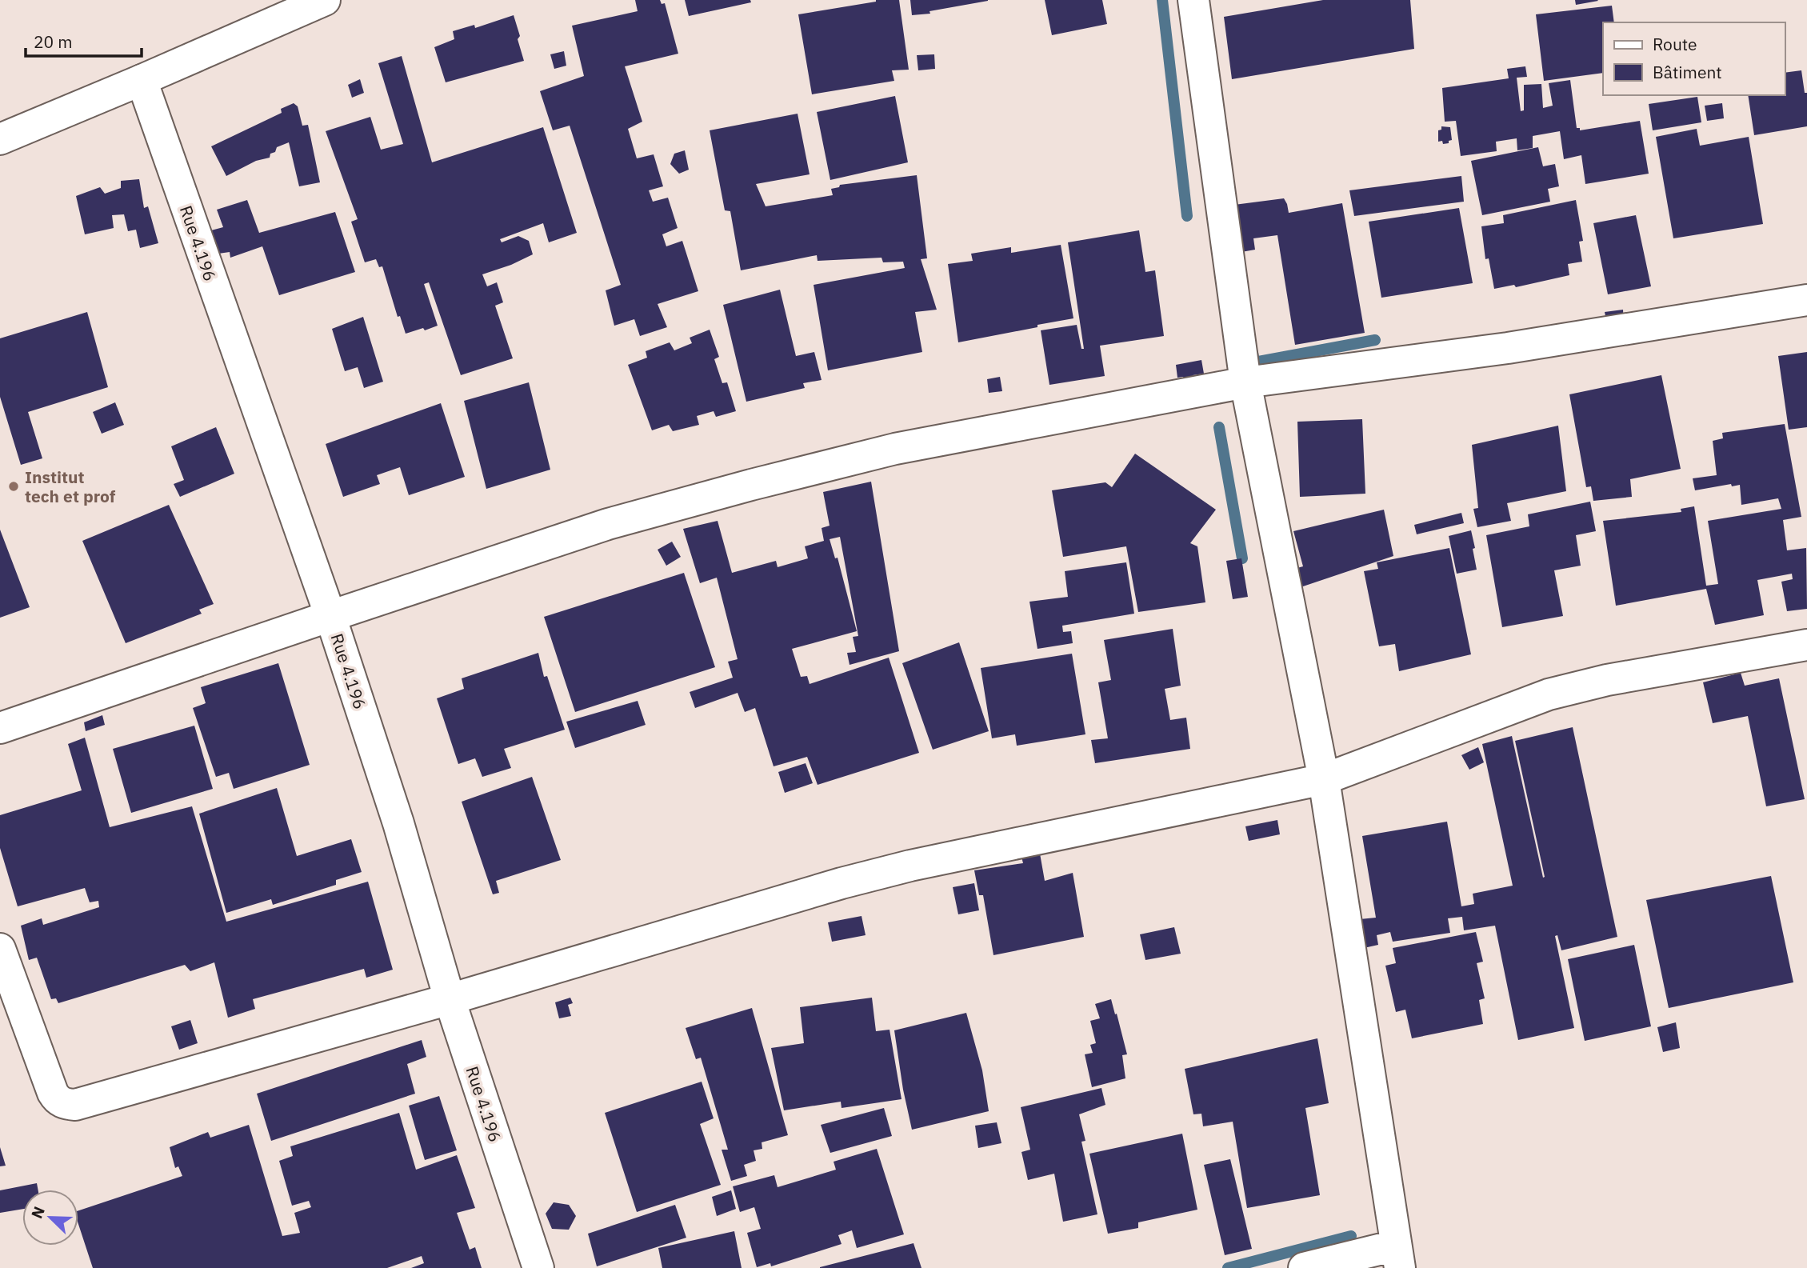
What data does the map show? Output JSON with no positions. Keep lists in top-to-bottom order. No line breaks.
{"streets":{"street":["Rue 4.196"]},"places":["Institut tech et prof"],"legend":["Route","Bâtiment"],"scale_bar":"20 m","north":"top left"}
